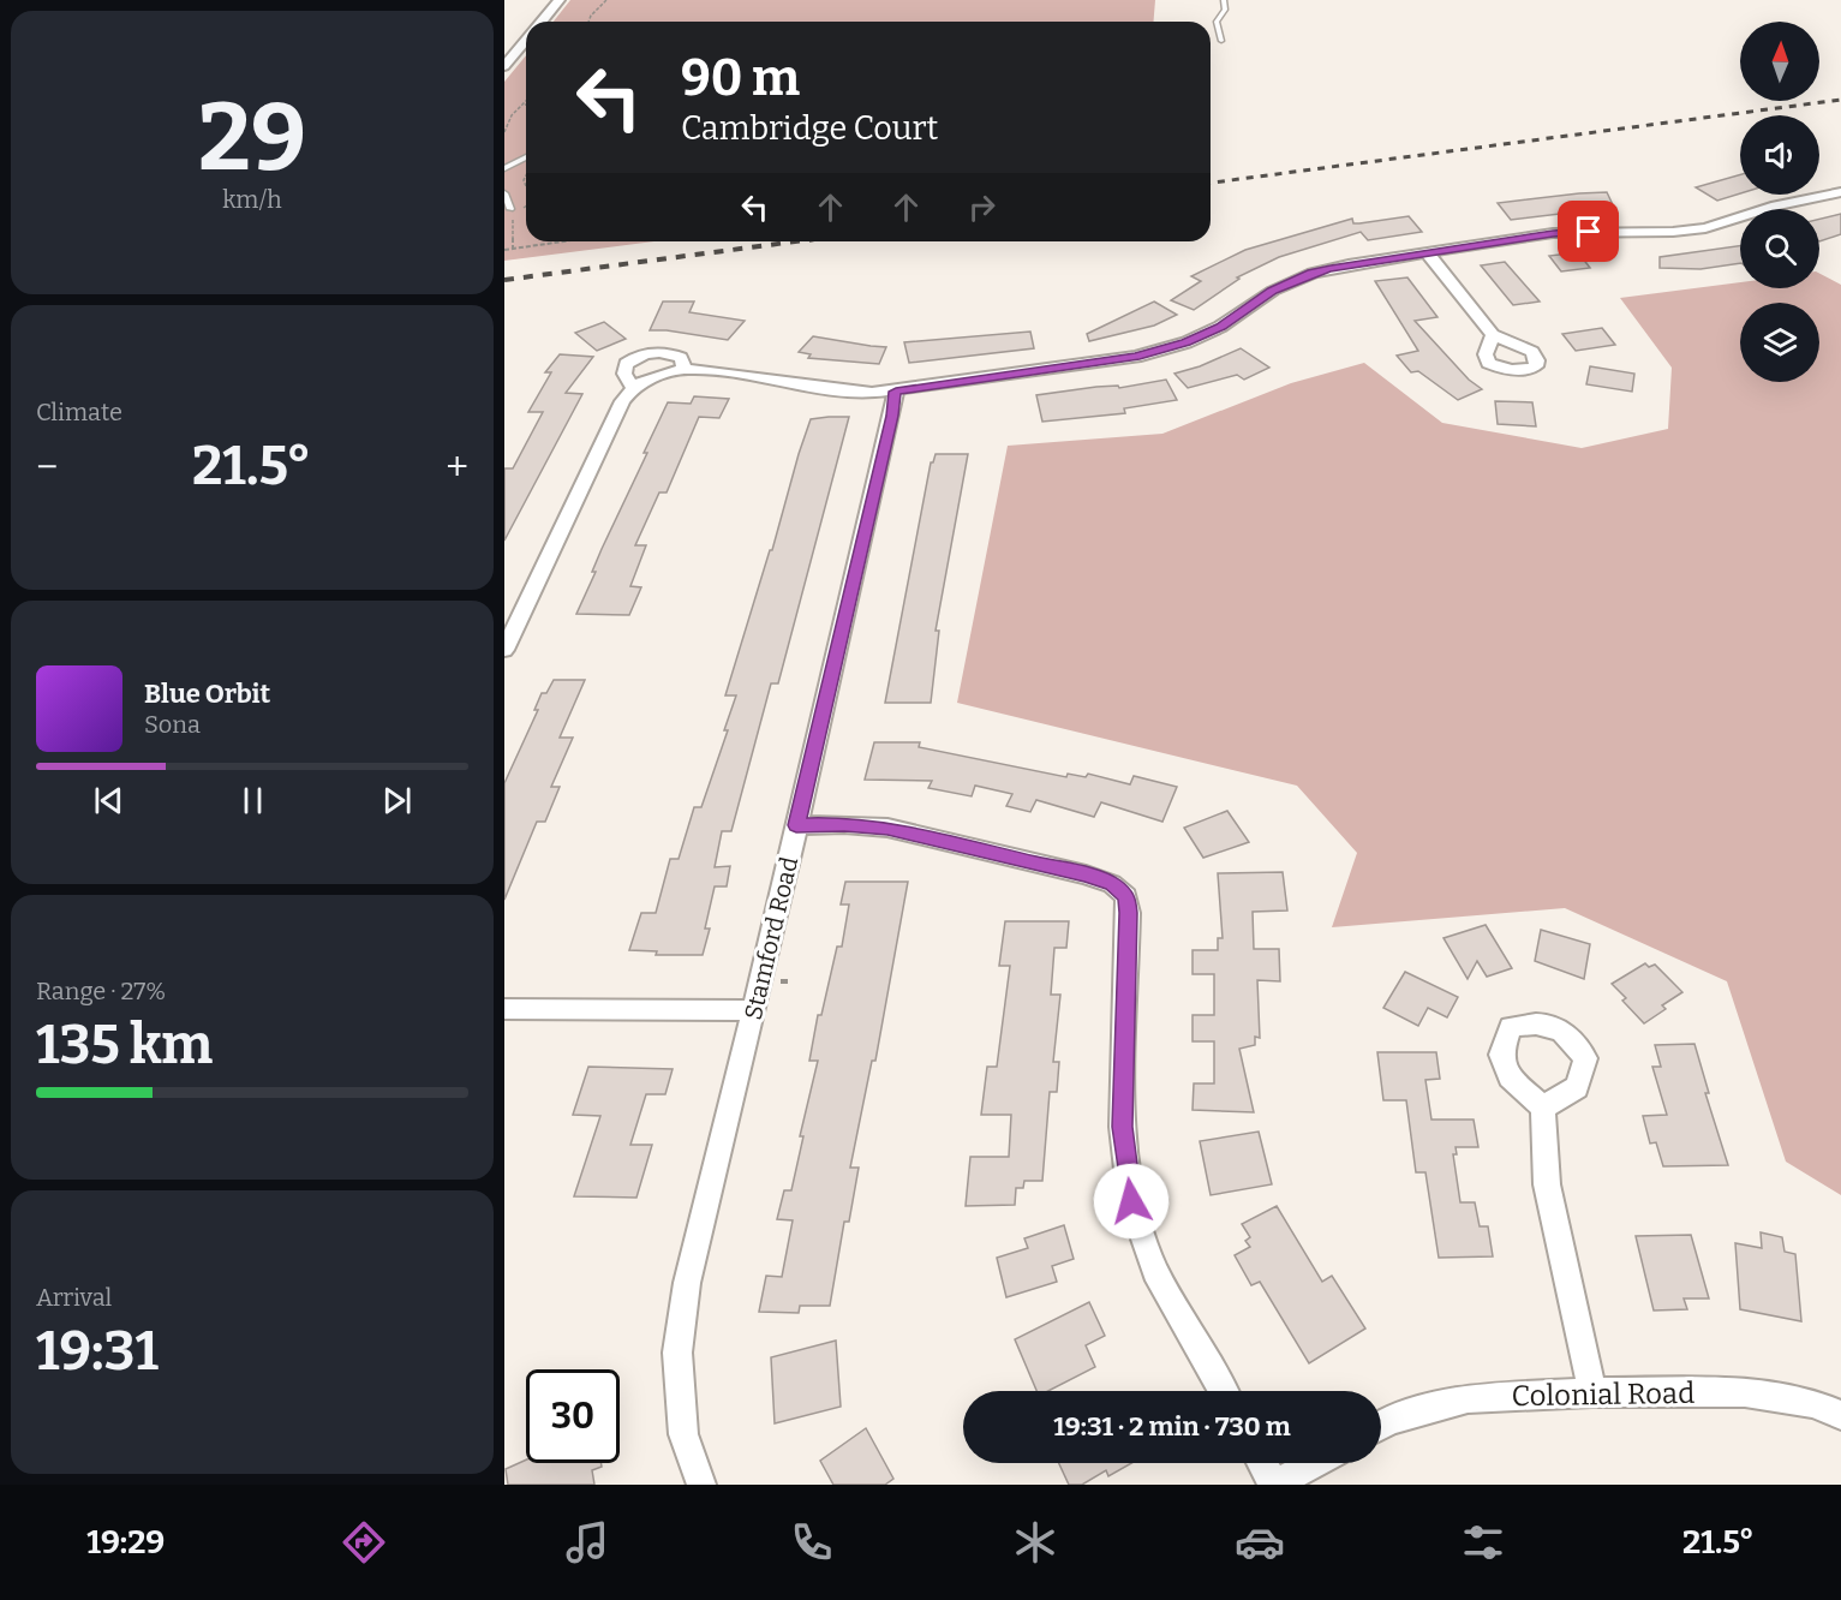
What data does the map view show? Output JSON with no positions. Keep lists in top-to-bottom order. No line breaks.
{"streets":{"street":["Stamford Road","Colonial Road"]},"north":"top","page":{"tile":[["29","km/h"],"Climate",["Range · 27%","135 km"],["Arrival","19:31"]],"turn":["90 m","Cambridge Court"],"heat":["−","21.5°","+"],"song":["Blue Orbit","Sona"],"limit":"30","trip":"19:31 · 2 min · 730 m","tabs":["19:29","21.5°"]}}
